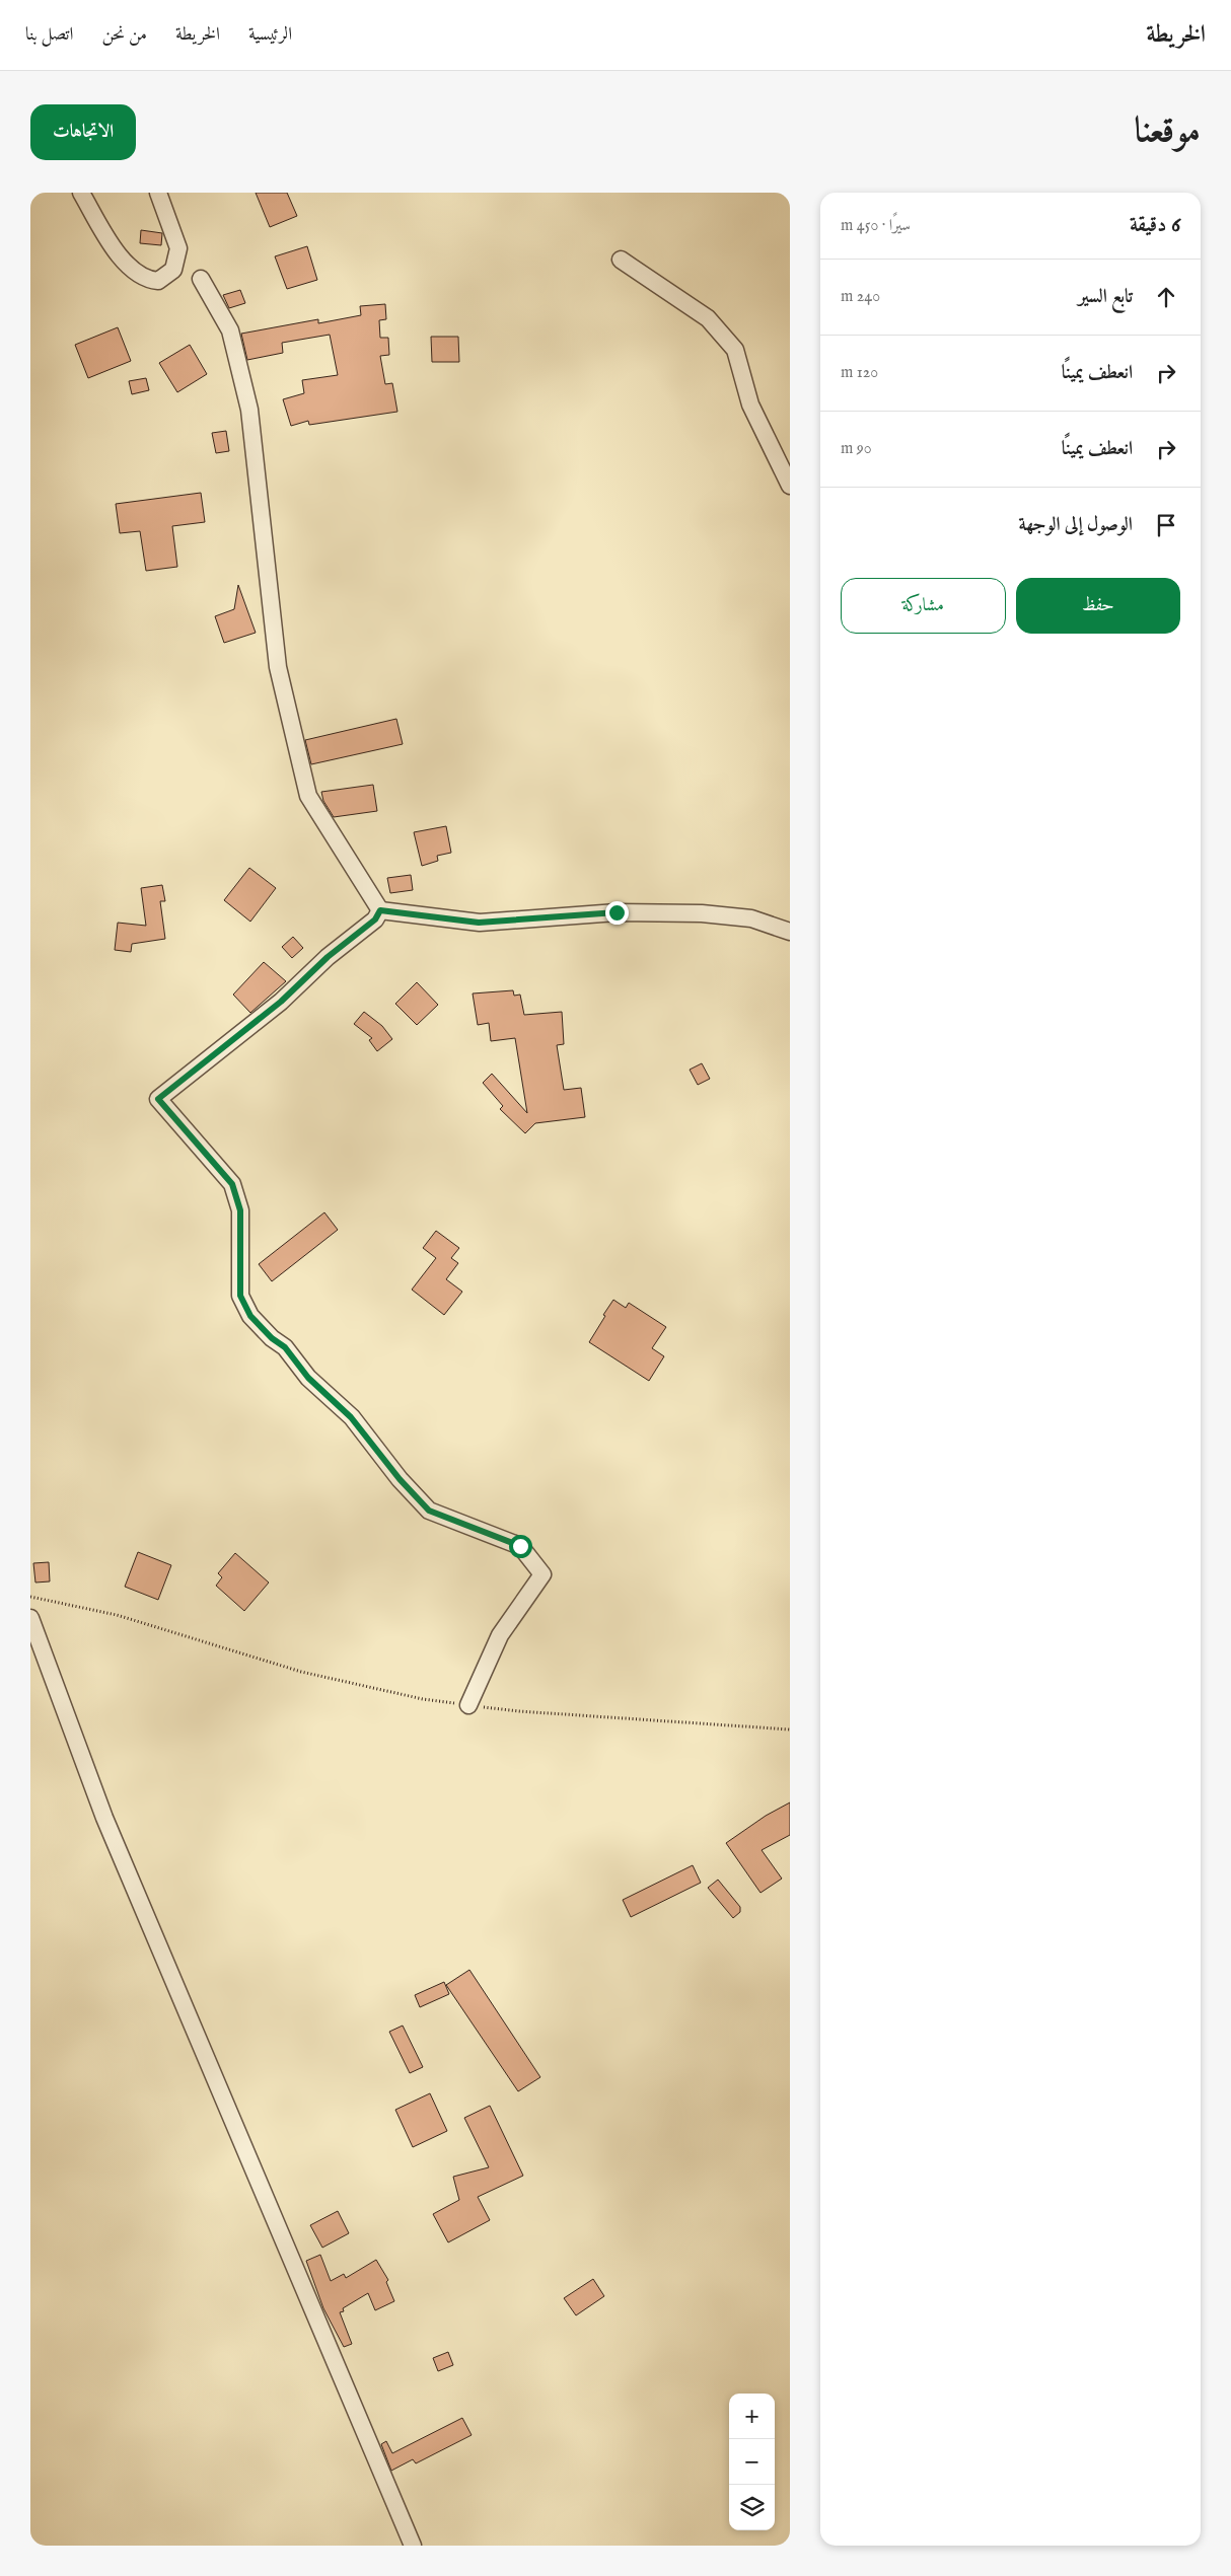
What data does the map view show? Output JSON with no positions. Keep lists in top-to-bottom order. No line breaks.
{"page":{"header":"الخريطة","nav":["الرئيسية","الخريطة","من نحن","اتصل بنا"],"title":"موقعنا","buttons":["الاتجاهات",["حفظ","مشاركة"]],"heading":["6 دقيقة","سيرًا · 450 m"],"list":[["تابع السير","240 m"],["انعطف يمينًا","120 m"],["انعطف يمينًا","90 m"],"الوصول إلى الوجهة"],"map_buttons":["+","−"]}}
